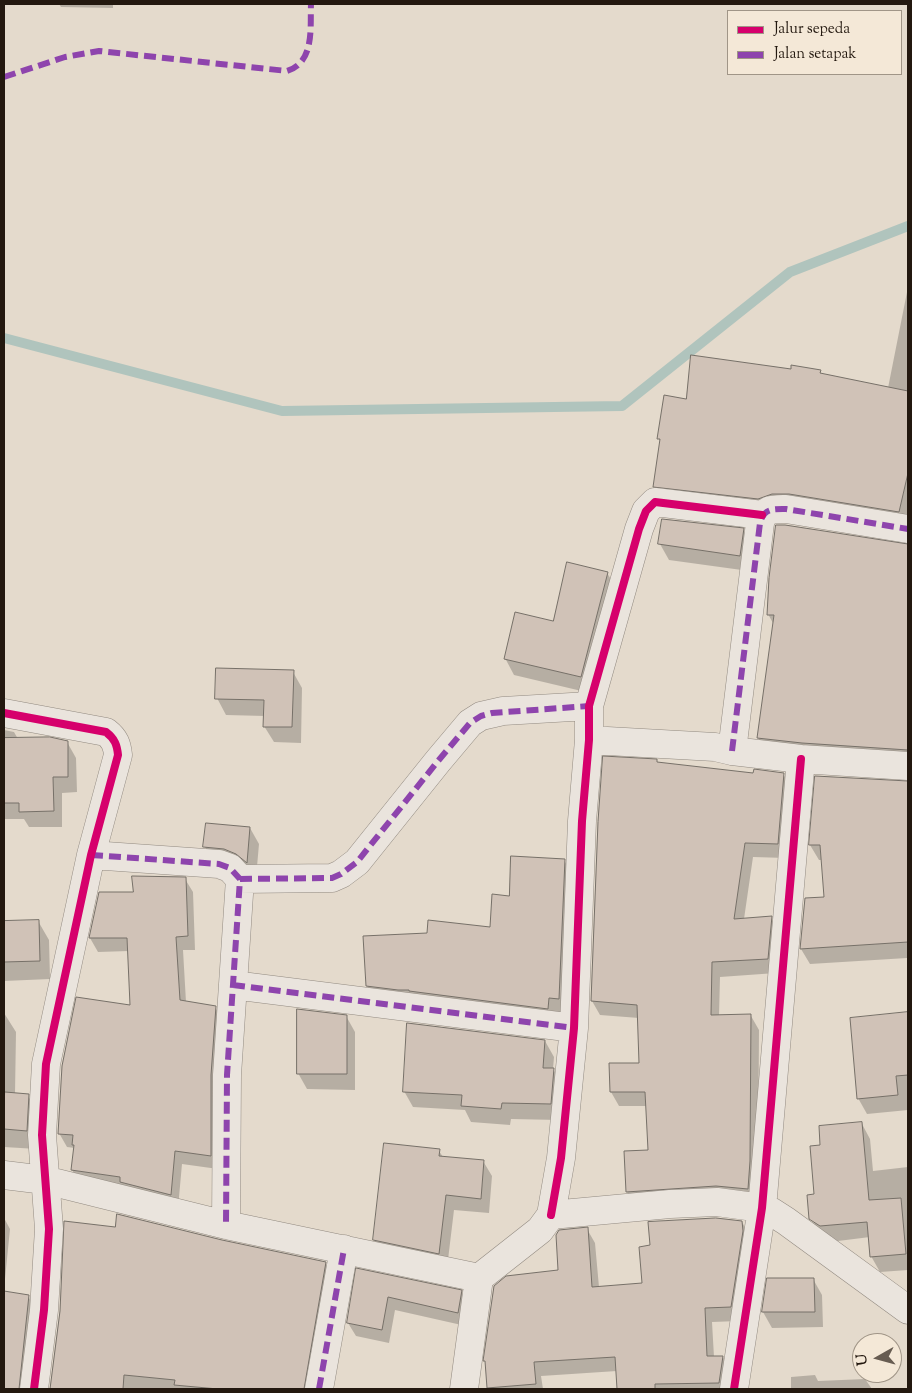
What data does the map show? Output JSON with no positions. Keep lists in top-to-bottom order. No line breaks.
{"legend":["Jalur sepeda","Jalan setapak"],"north":"left"}
